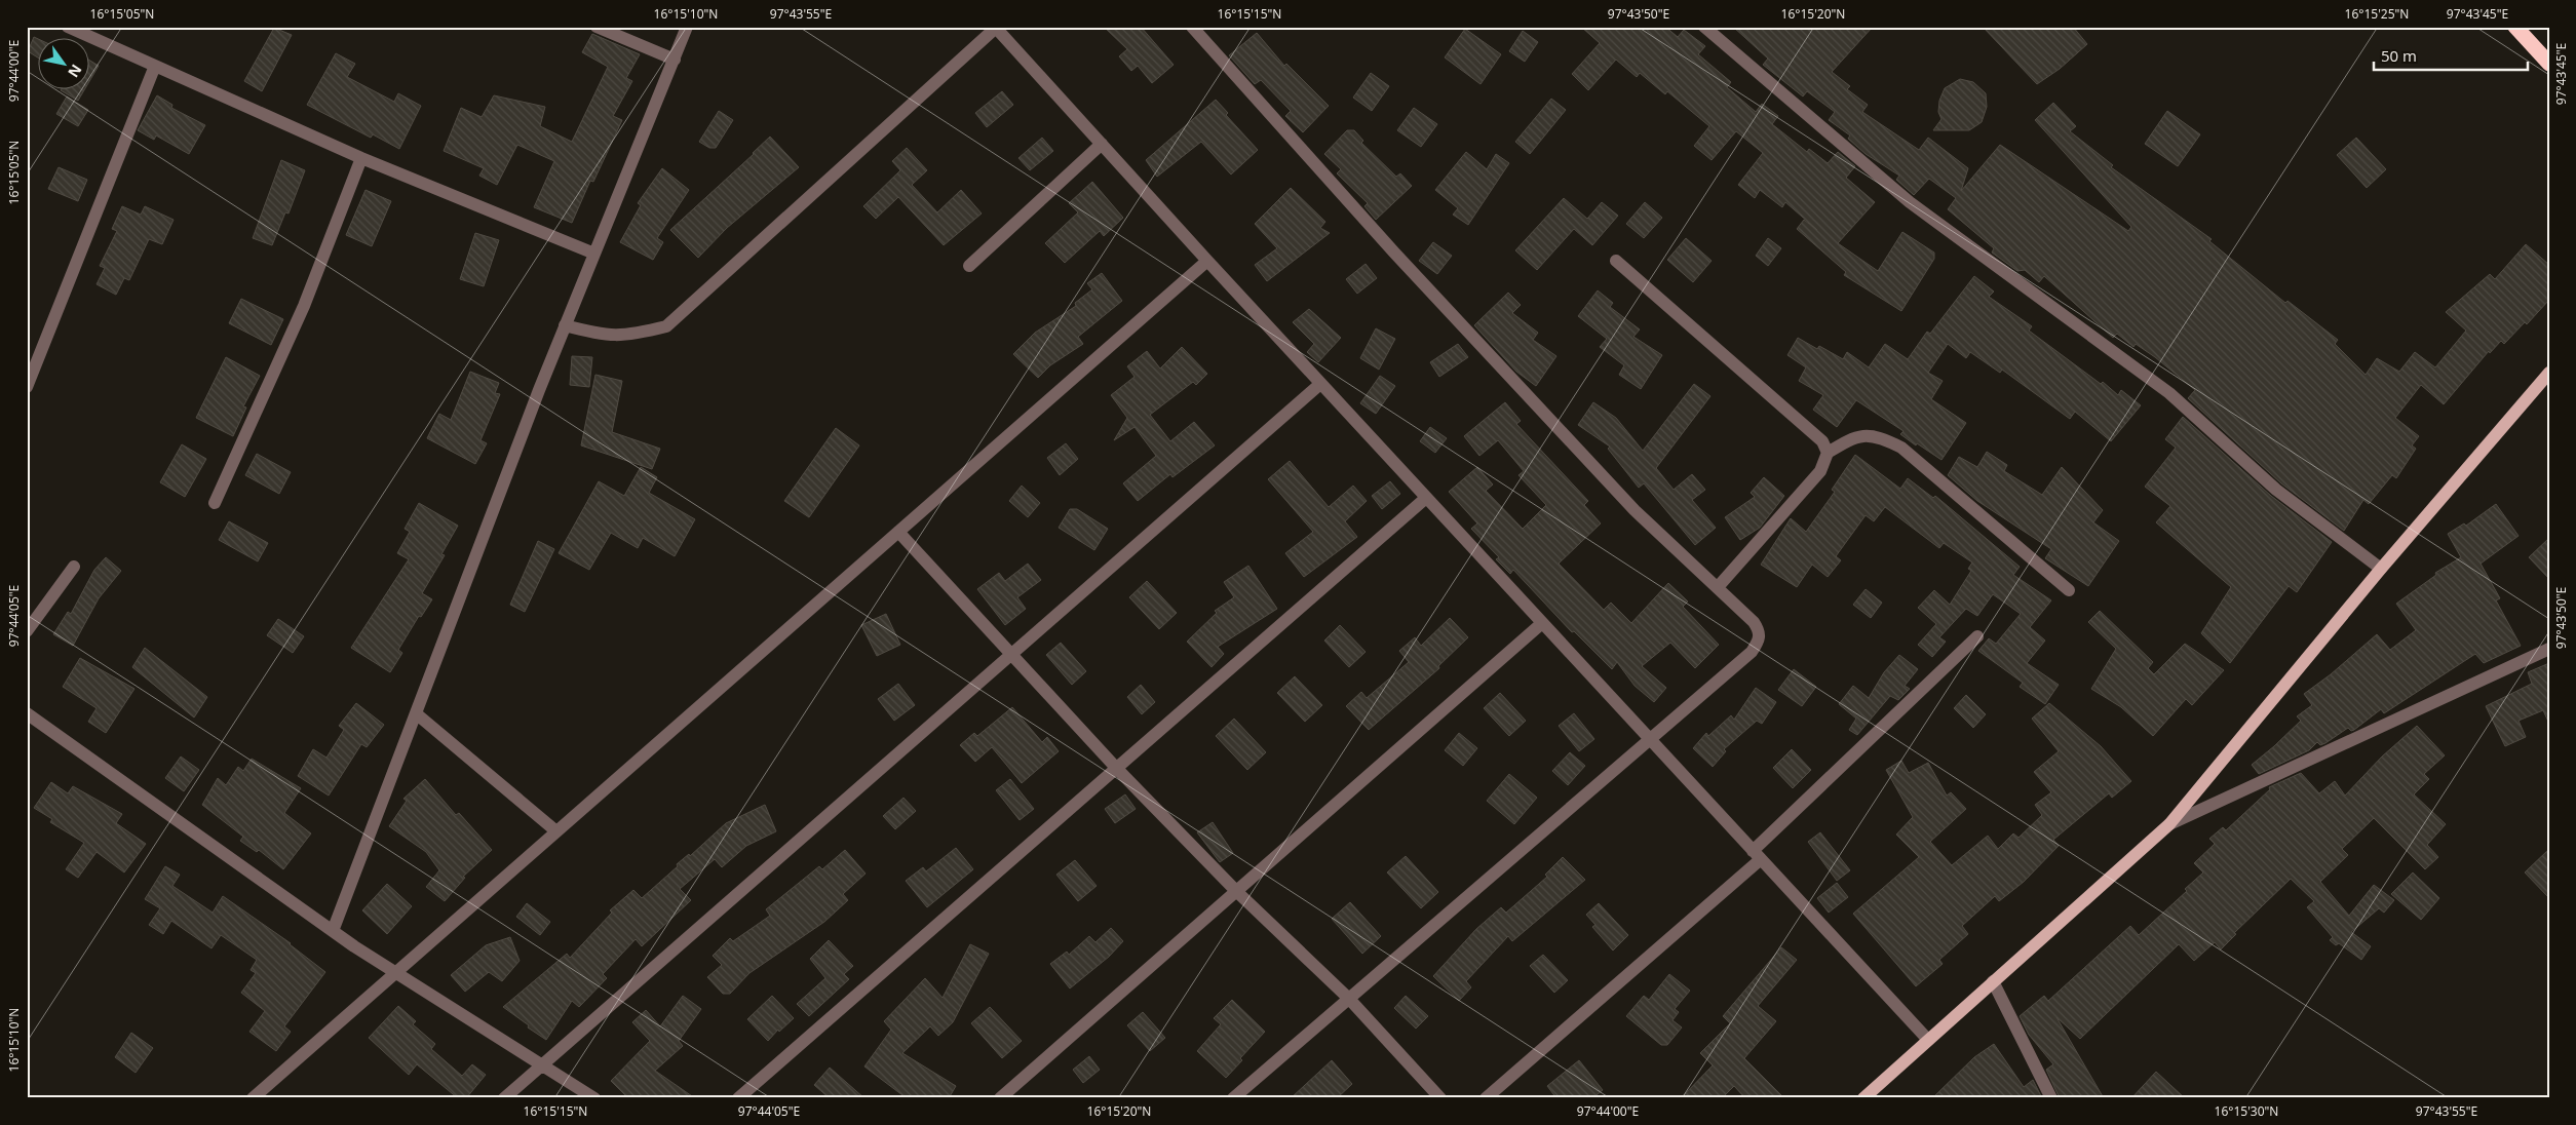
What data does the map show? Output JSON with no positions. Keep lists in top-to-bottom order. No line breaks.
{"scale_bar":"50 m","north":"bottom right","coordinates":["16°15'05\"N","16°15'10\"N","97°43'55\"E","16°15'15\"N","97°43'50\"E","16°15'20\"N","16°15'25\"N","97°43'45\"E","97°44'00\"E","97°44'05\"E","16°15'30\"N"]}
